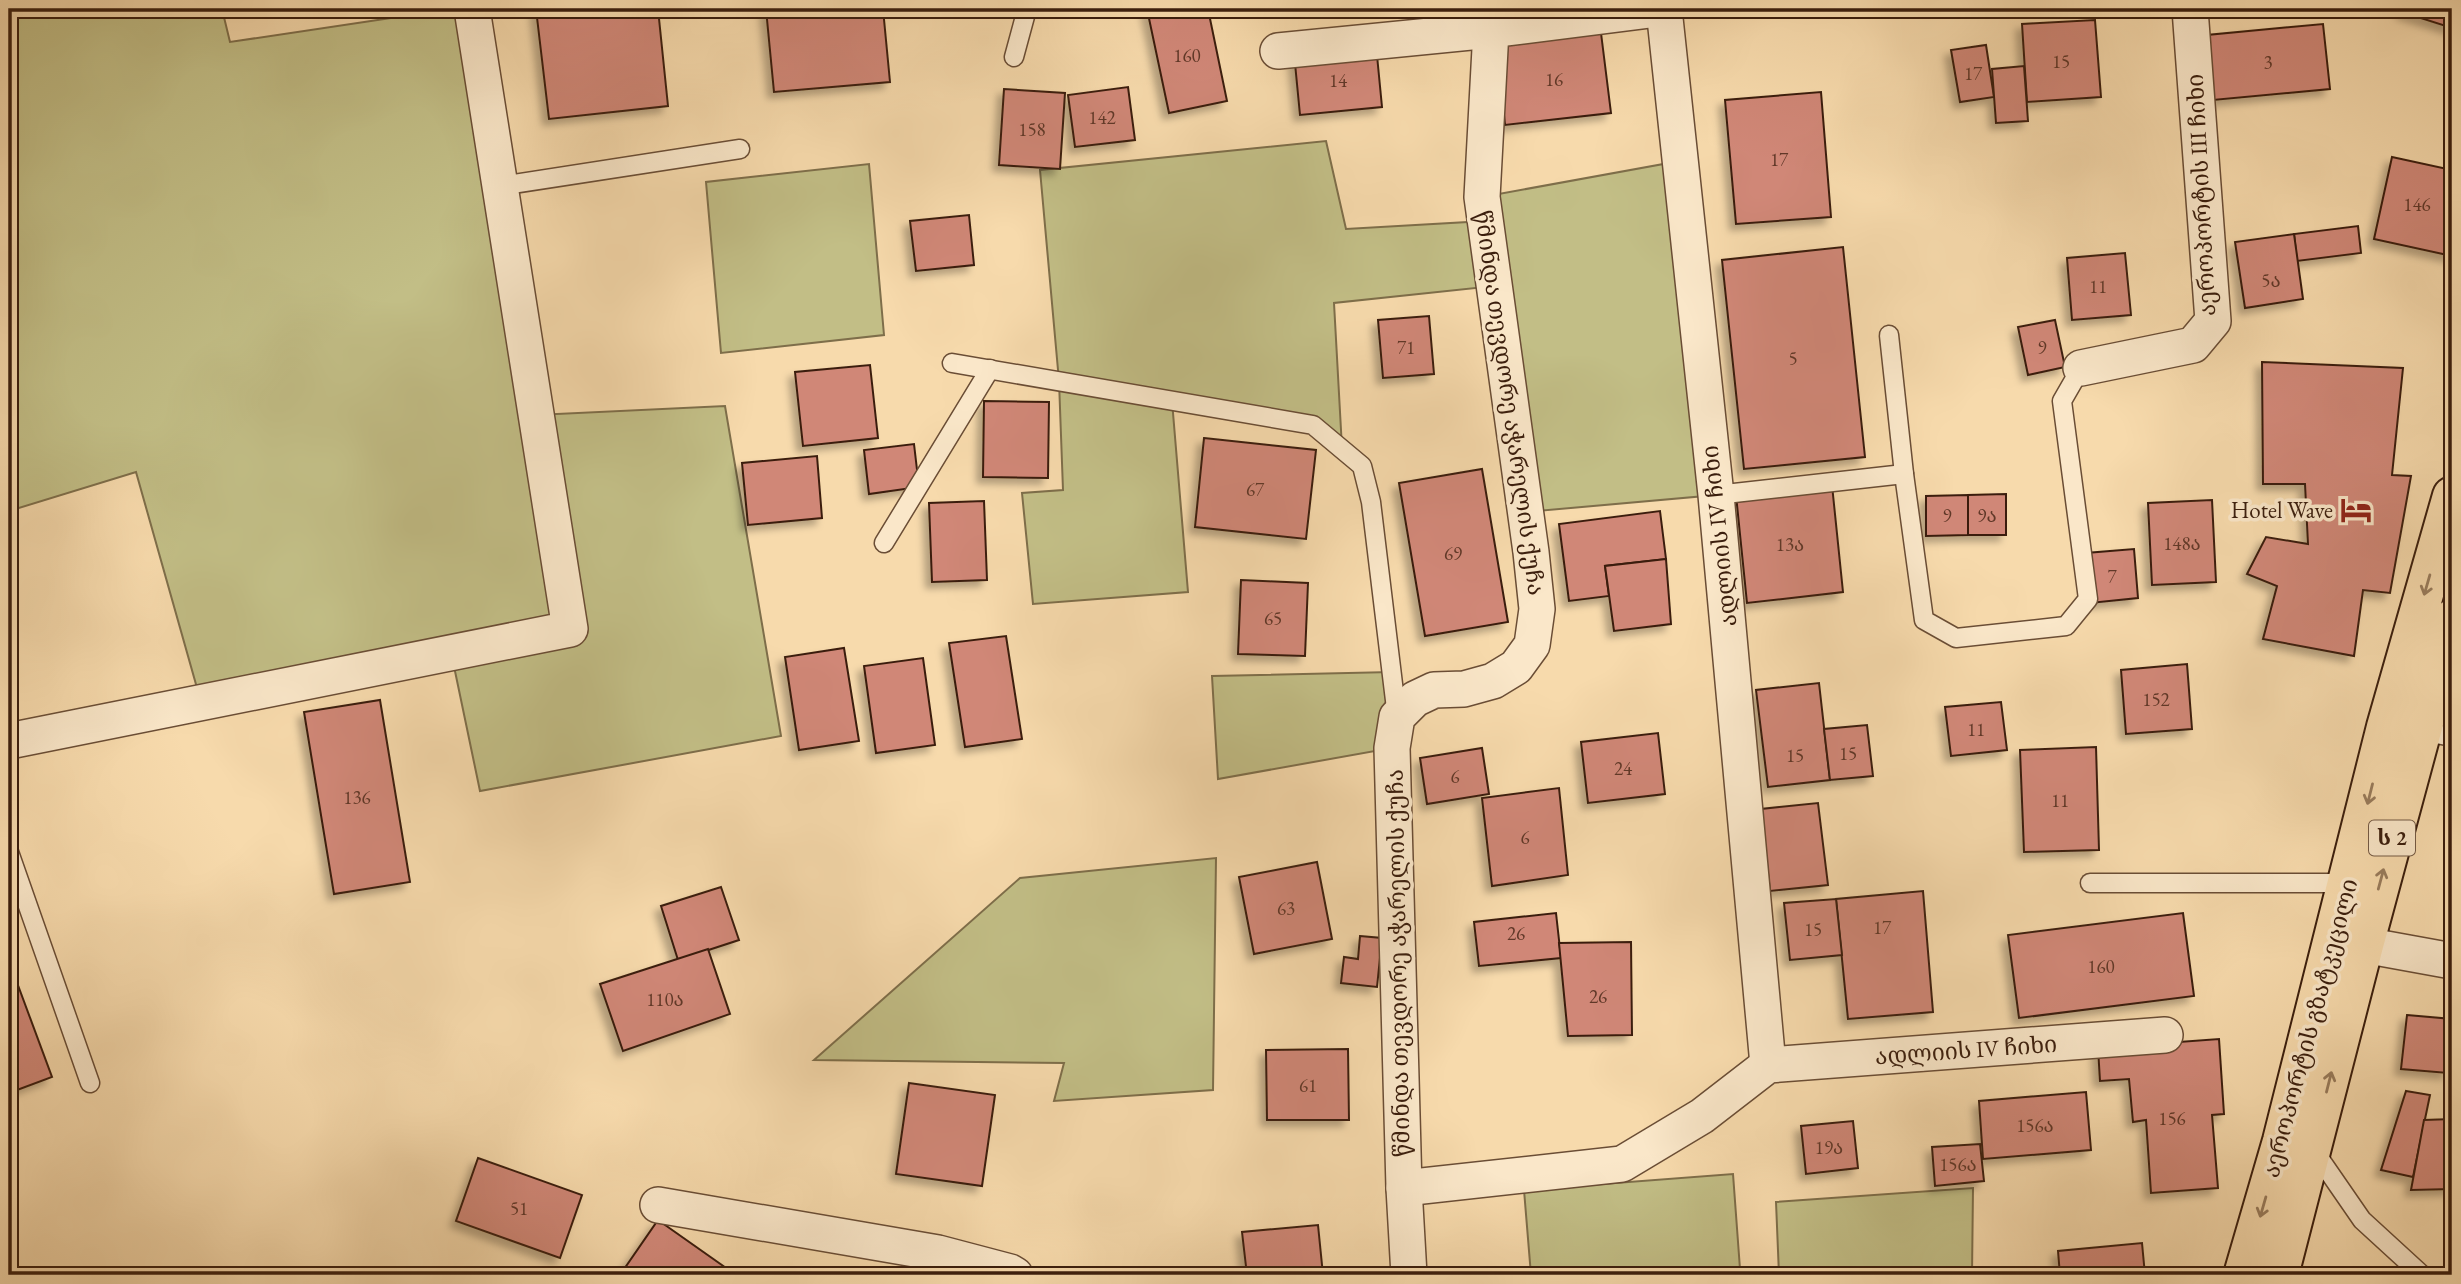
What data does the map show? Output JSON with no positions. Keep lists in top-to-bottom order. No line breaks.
{"streets":{"highway":["ს 2","აეროპორტის გზატკეცილი"],"street":["აეროპორტის III ჩიხი","წმინდა თევდორე აჭარელის ქუჩა","ადლიის IV ჩიხი"]},"places":{"hotel":["Hotel Wave"]},"house_numbers":["160","15","3","17","16","14","142","158","17","146","5ა","11","71","9","5","67","9","9ა","148ა","13ა","69","7","65","152","11","15","15","24","6","136","11","6","63","17","15","26","160","26","110ა","61","156","156ა","19ა","156ა","51"]}
